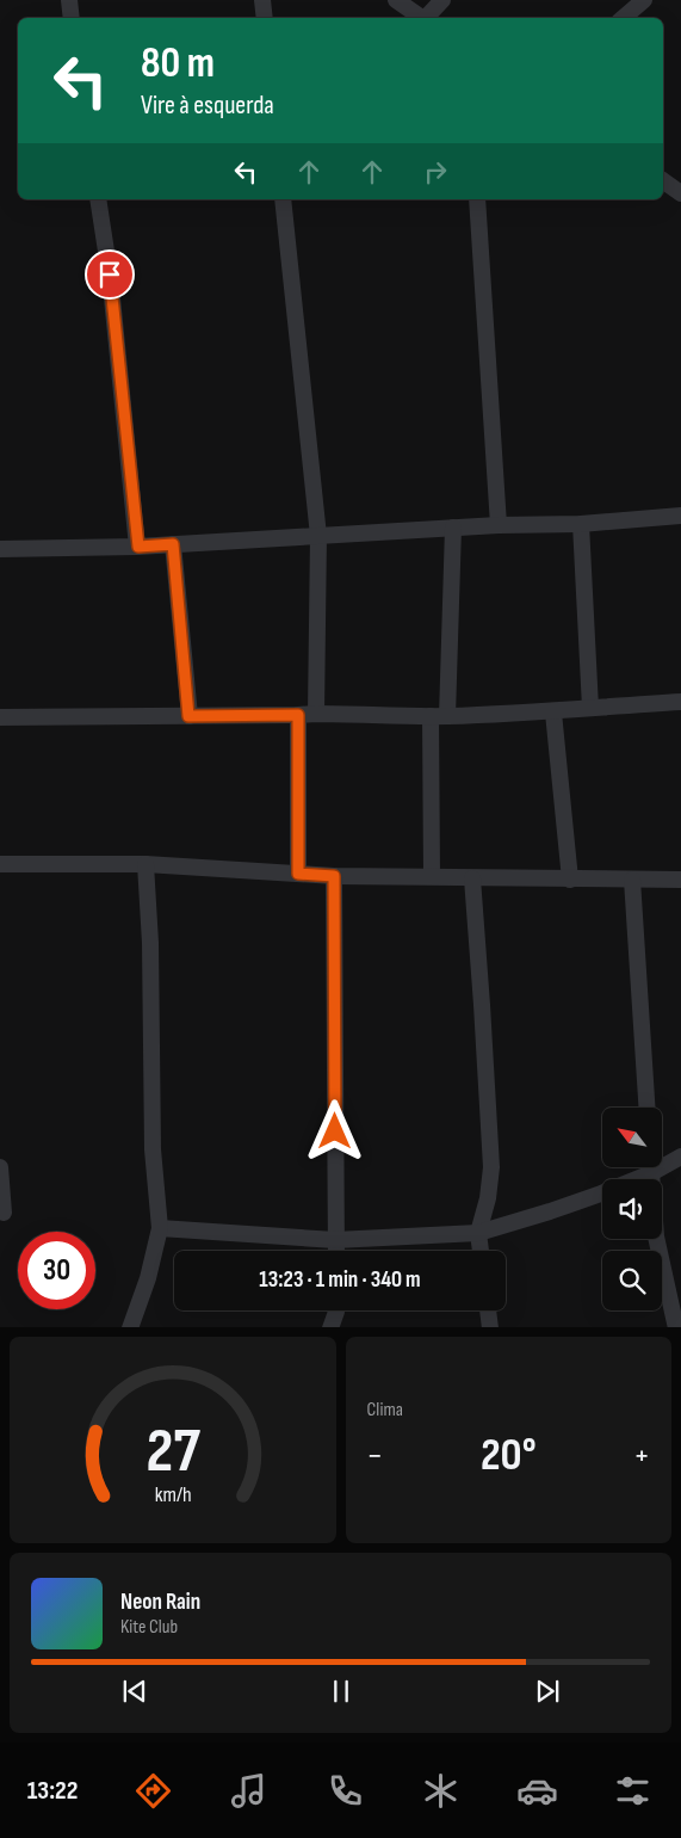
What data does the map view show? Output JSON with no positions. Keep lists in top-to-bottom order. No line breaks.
{"north":"top left","page":{"turn":["80 m","Vire à esquerda"],"limit":"30","trip":"13:23 · 1 min · 340 m","tile":"Clima","heat":["−","20°","+"],"song":["Neon Rain","Kite Club"],"tabs":"13:22","gauge":["27","km/h"]}}
